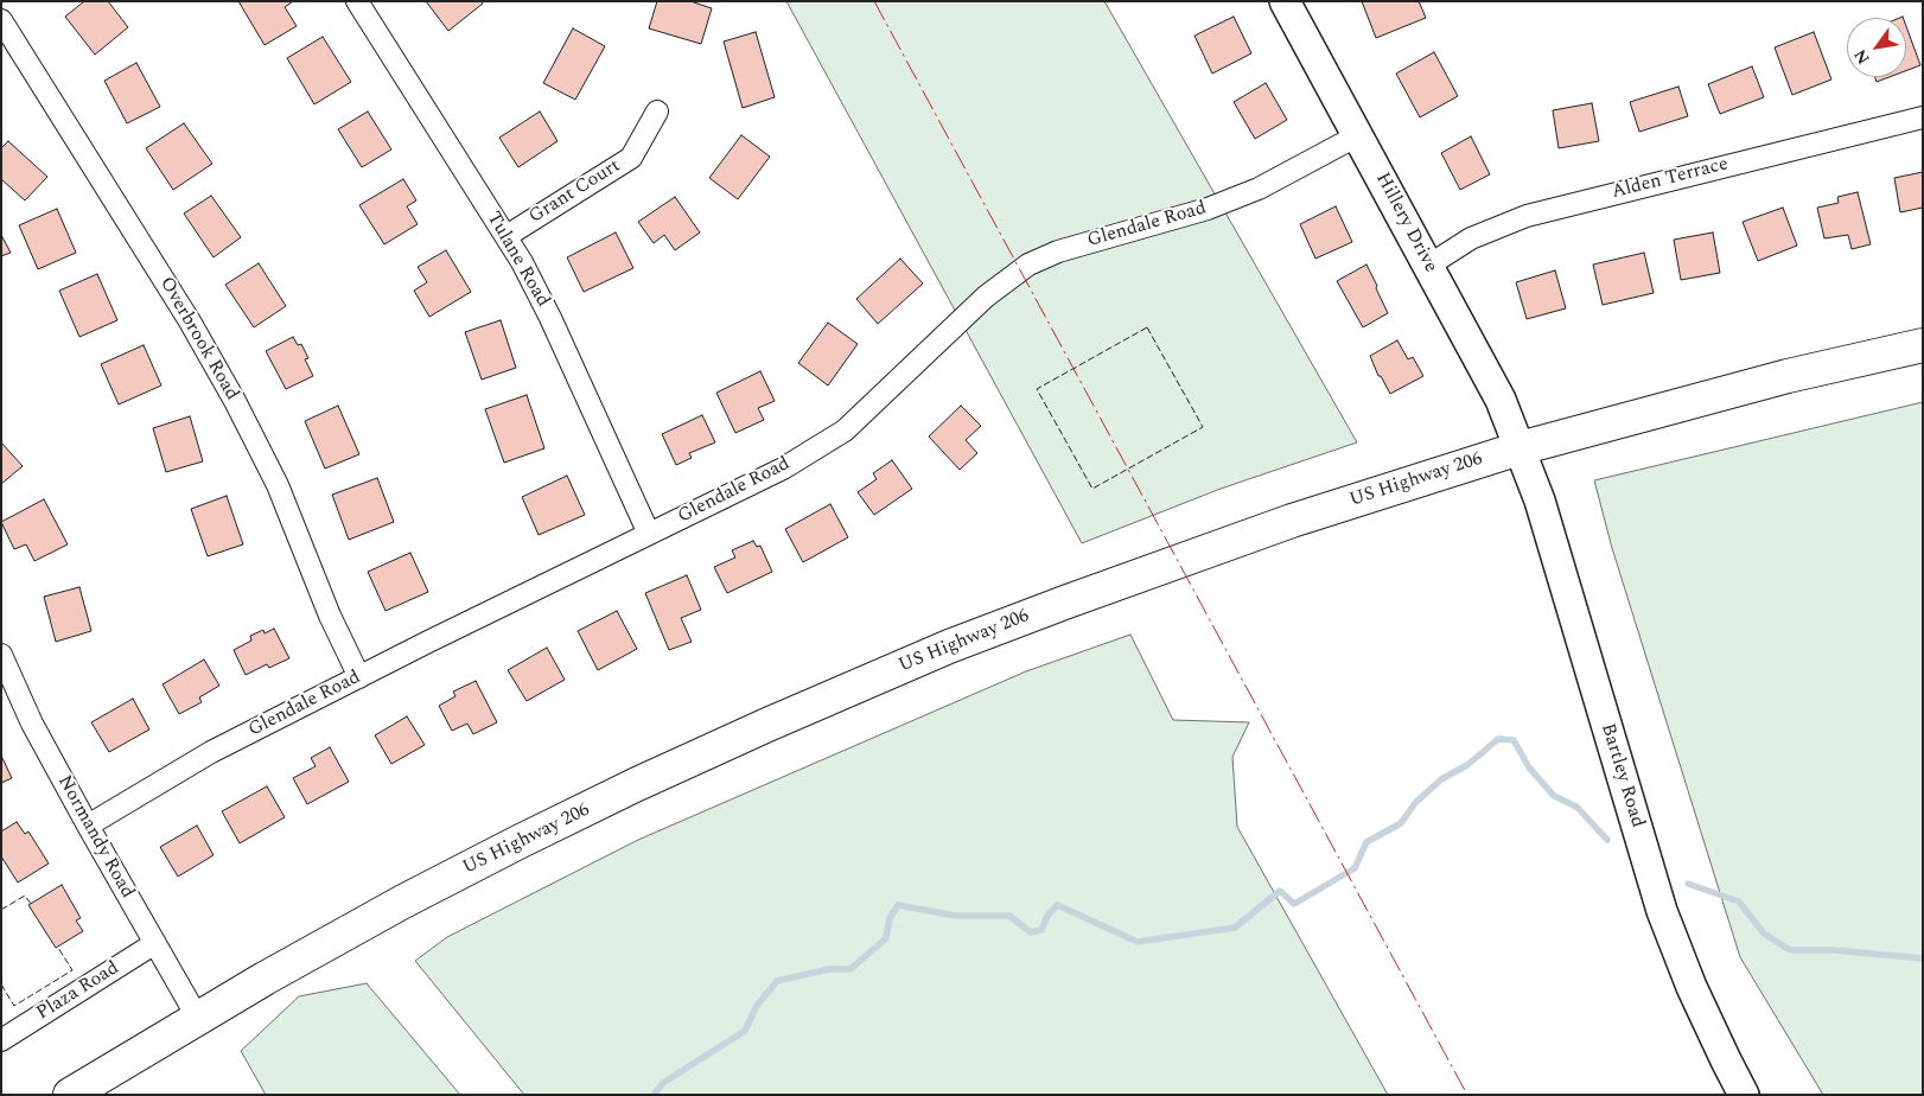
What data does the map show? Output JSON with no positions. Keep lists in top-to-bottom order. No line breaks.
{"streets":{"highway":["US Highway 206"],"street":["Alden Terrace","Grant Court","Hillery Drive","Glendale Road","Tulane Road","Overbrook Road","Bartley Road","Normandy Road","Plaza Road"]},"crossings":[["Alden Terrace","Hillery Drive"],["Grant Court","Tulane Road"],["Hillery Drive","Glendale Road"],["Hillery Drive","US Highway 206"],["Hillery Drive","Bartley Road"],["Glendale Road","Tulane Road"],["Glendale Road","Overbrook Road"],["Glendale Road","Normandy Road"],["US Highway 206","Bartley Road"],["US Highway 206","Normandy Road"],["Normandy Road","Plaza Road"]],"north":"bottom left"}
